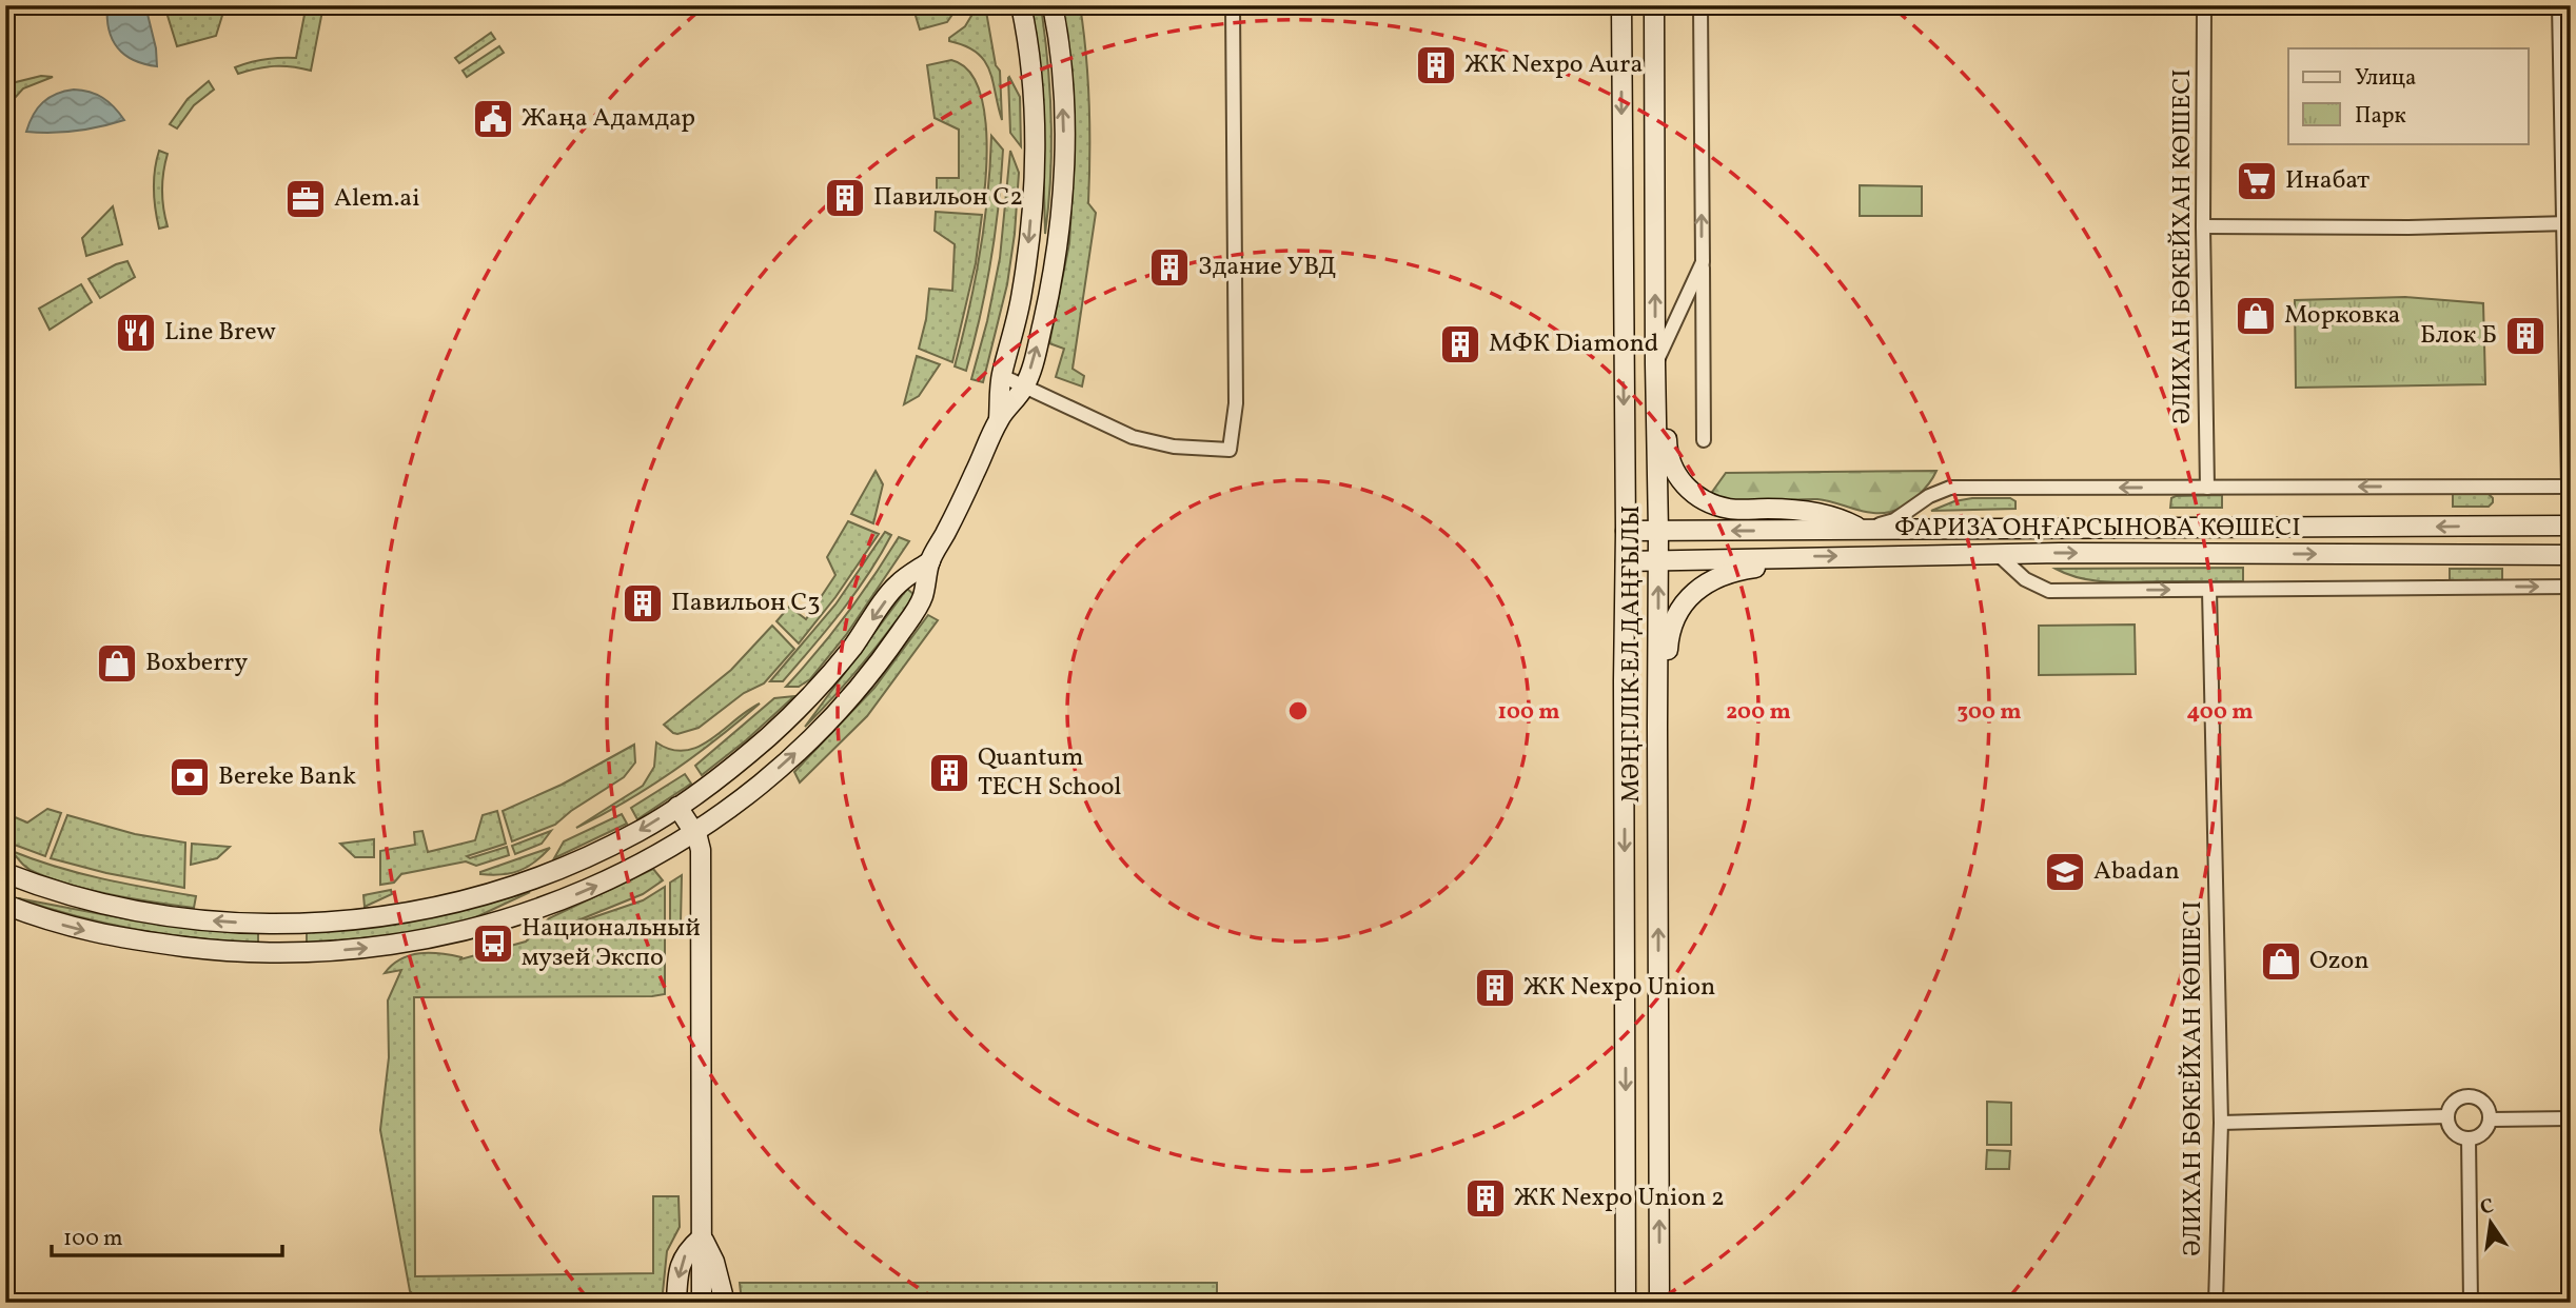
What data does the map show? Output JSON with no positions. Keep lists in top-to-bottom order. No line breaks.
{"streets":{"street":["ӘЛИХАН БӨКЕЙХАН КӨШЕСІ","ФАРИЗА ОҢҒАРСЫНОВА КӨШЕСІ","МӘҢГІЛІК ЕЛ ДАҢҒЫЛЫ"]},"crossings":[["ФАРИЗА ОҢҒАРСЫНОВА КӨШЕСІ","МӘҢГІЛІК ЕЛ ДАҢҒЫЛЫ"]],"places":{"building":["ЖК Nexpo Aura","Павильон С2","Здание УВД","Блок Б","МФК Diamond","Павильон С3","Quantum TECH School","ЖК Nexpo Union","ЖК Nexpo Union 2"],"public building":["Жаңа Адамдар"],"supermarket":["Инабат"],"office":["Alem.ai"],"shop":["Морковка","Boxberry","Ozon"],"restaurant":["Line Brew"],"bank":["Bereke Bank"],"school or university":["Abadan"],"bus stop":["Национальный музей Экспо"]},"legend":["Улица","Парк"],"scale_bar":"100 m","north":"top","rings":["100 m","200 m","300 m","400 m"]}
